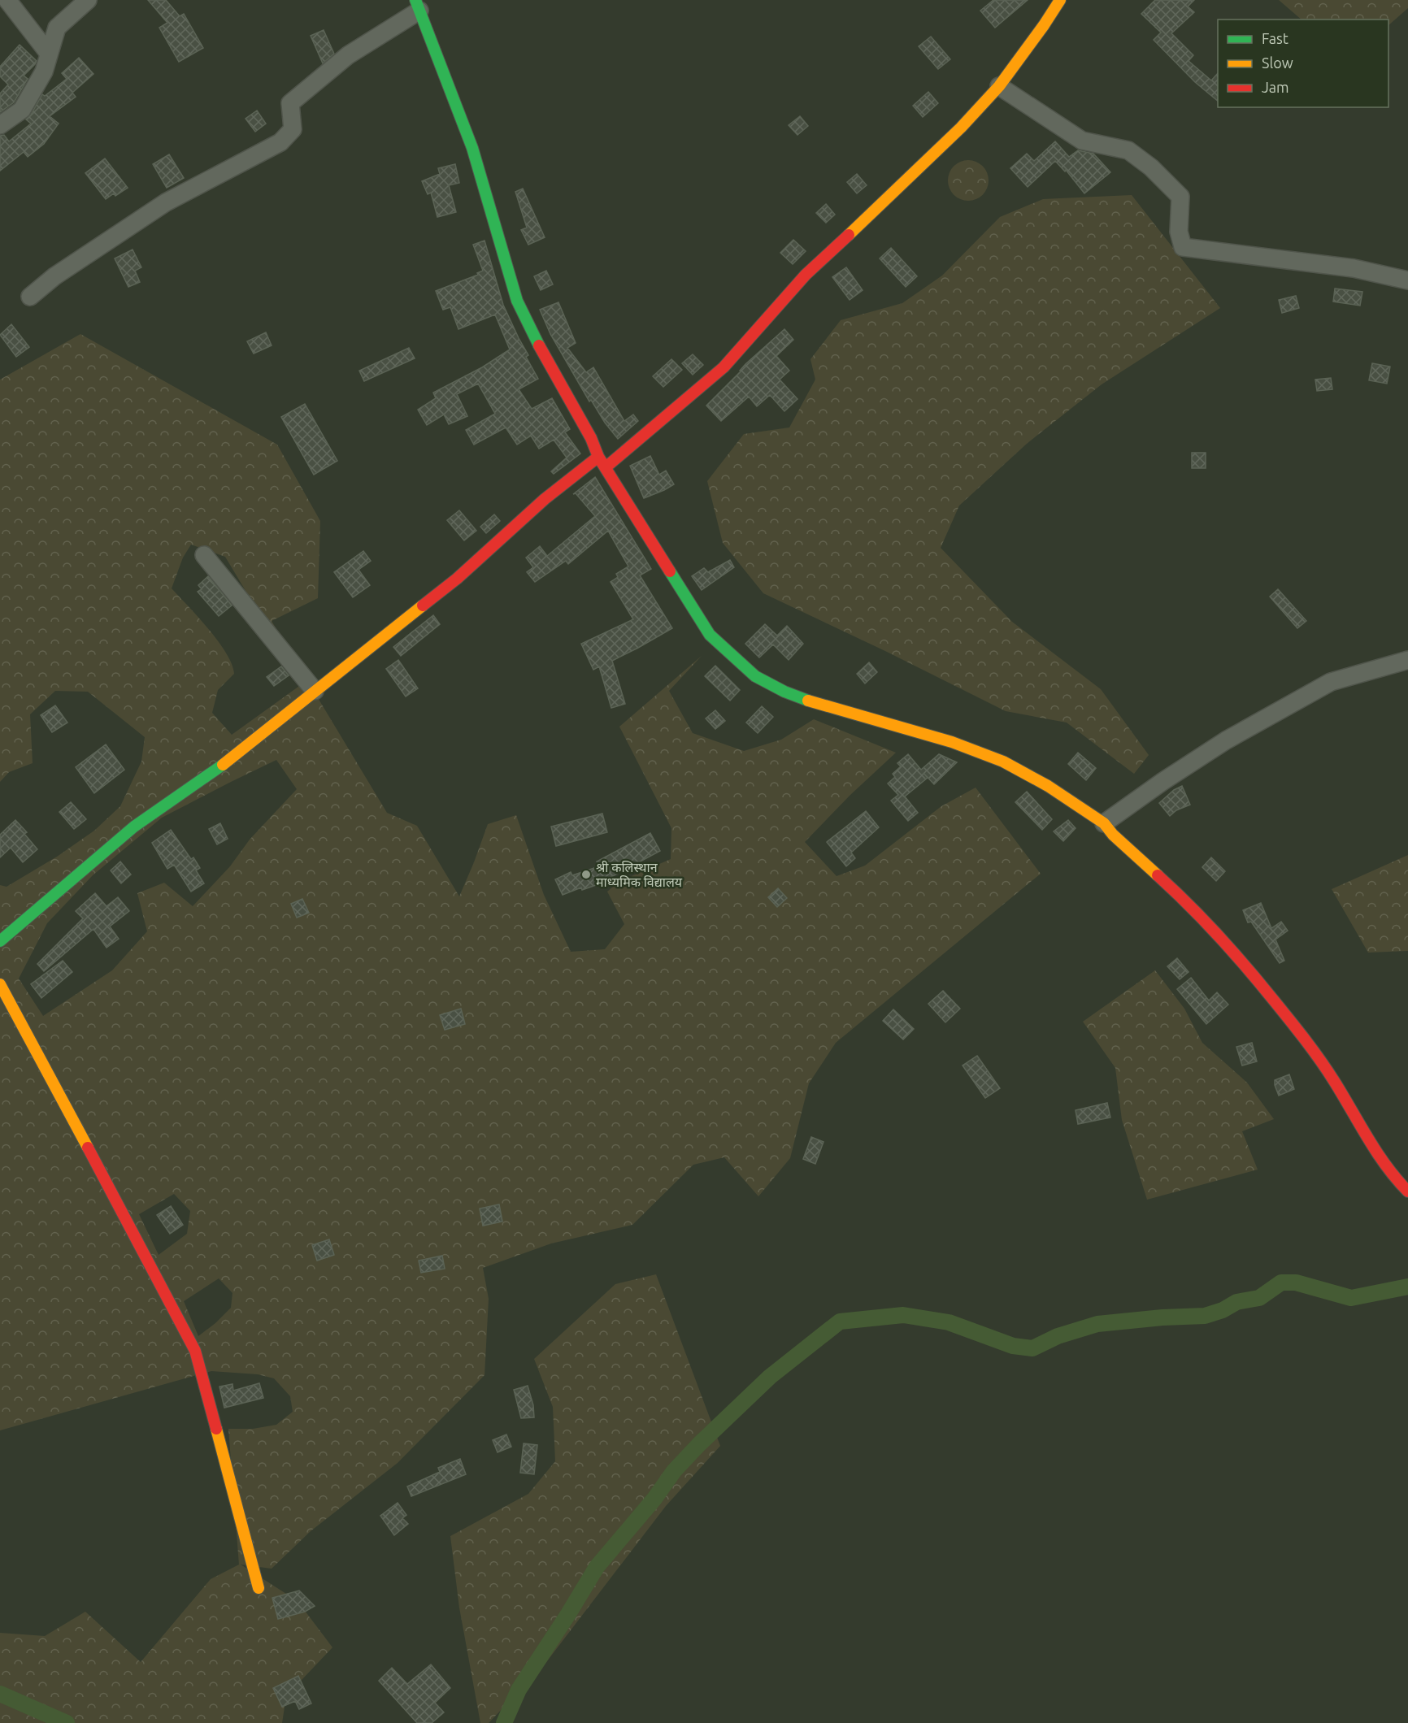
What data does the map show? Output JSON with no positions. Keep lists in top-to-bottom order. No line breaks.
{"places":["श्री कलिस्थान माध्यमिक विद्यालय"],"legend":["Fast","Slow","Jam"]}
